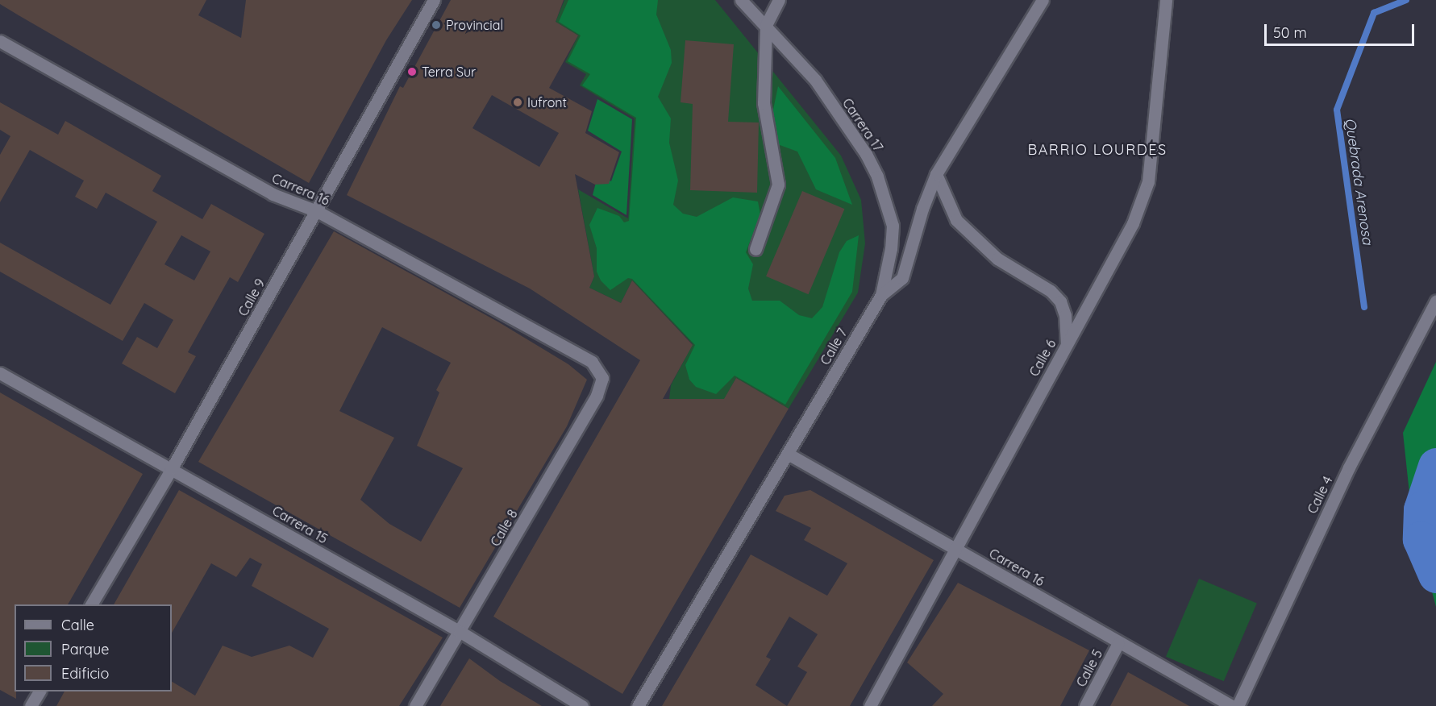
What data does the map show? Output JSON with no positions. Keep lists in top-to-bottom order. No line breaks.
{"streets":{"street":["Carrera 17","Carrera 16","Calle 9","Calle 7","Calle 6","Calle 4","Carrera 15","Calle 8","Calle 5"]},"crossings":[["Carrera 17","Calle 7"],["Carrera 16","Calle 9"],["Carrera 16","Calle 7"],["Carrera 16","Calle 6"],["Carrera 16","Calle 8"],["Carrera 16","Calle 5"],["Calle 9","Carrera 15"],["Carrera 15","Calle 8"]],"districts":["BARRIO LOURDES"],"water":["Quebrada Arenosa"],"places":["Provincial","Terra Sur","Iufront"],"legend":["Calle","Parque","Edificio"],"scale_bar":"50 m"}
